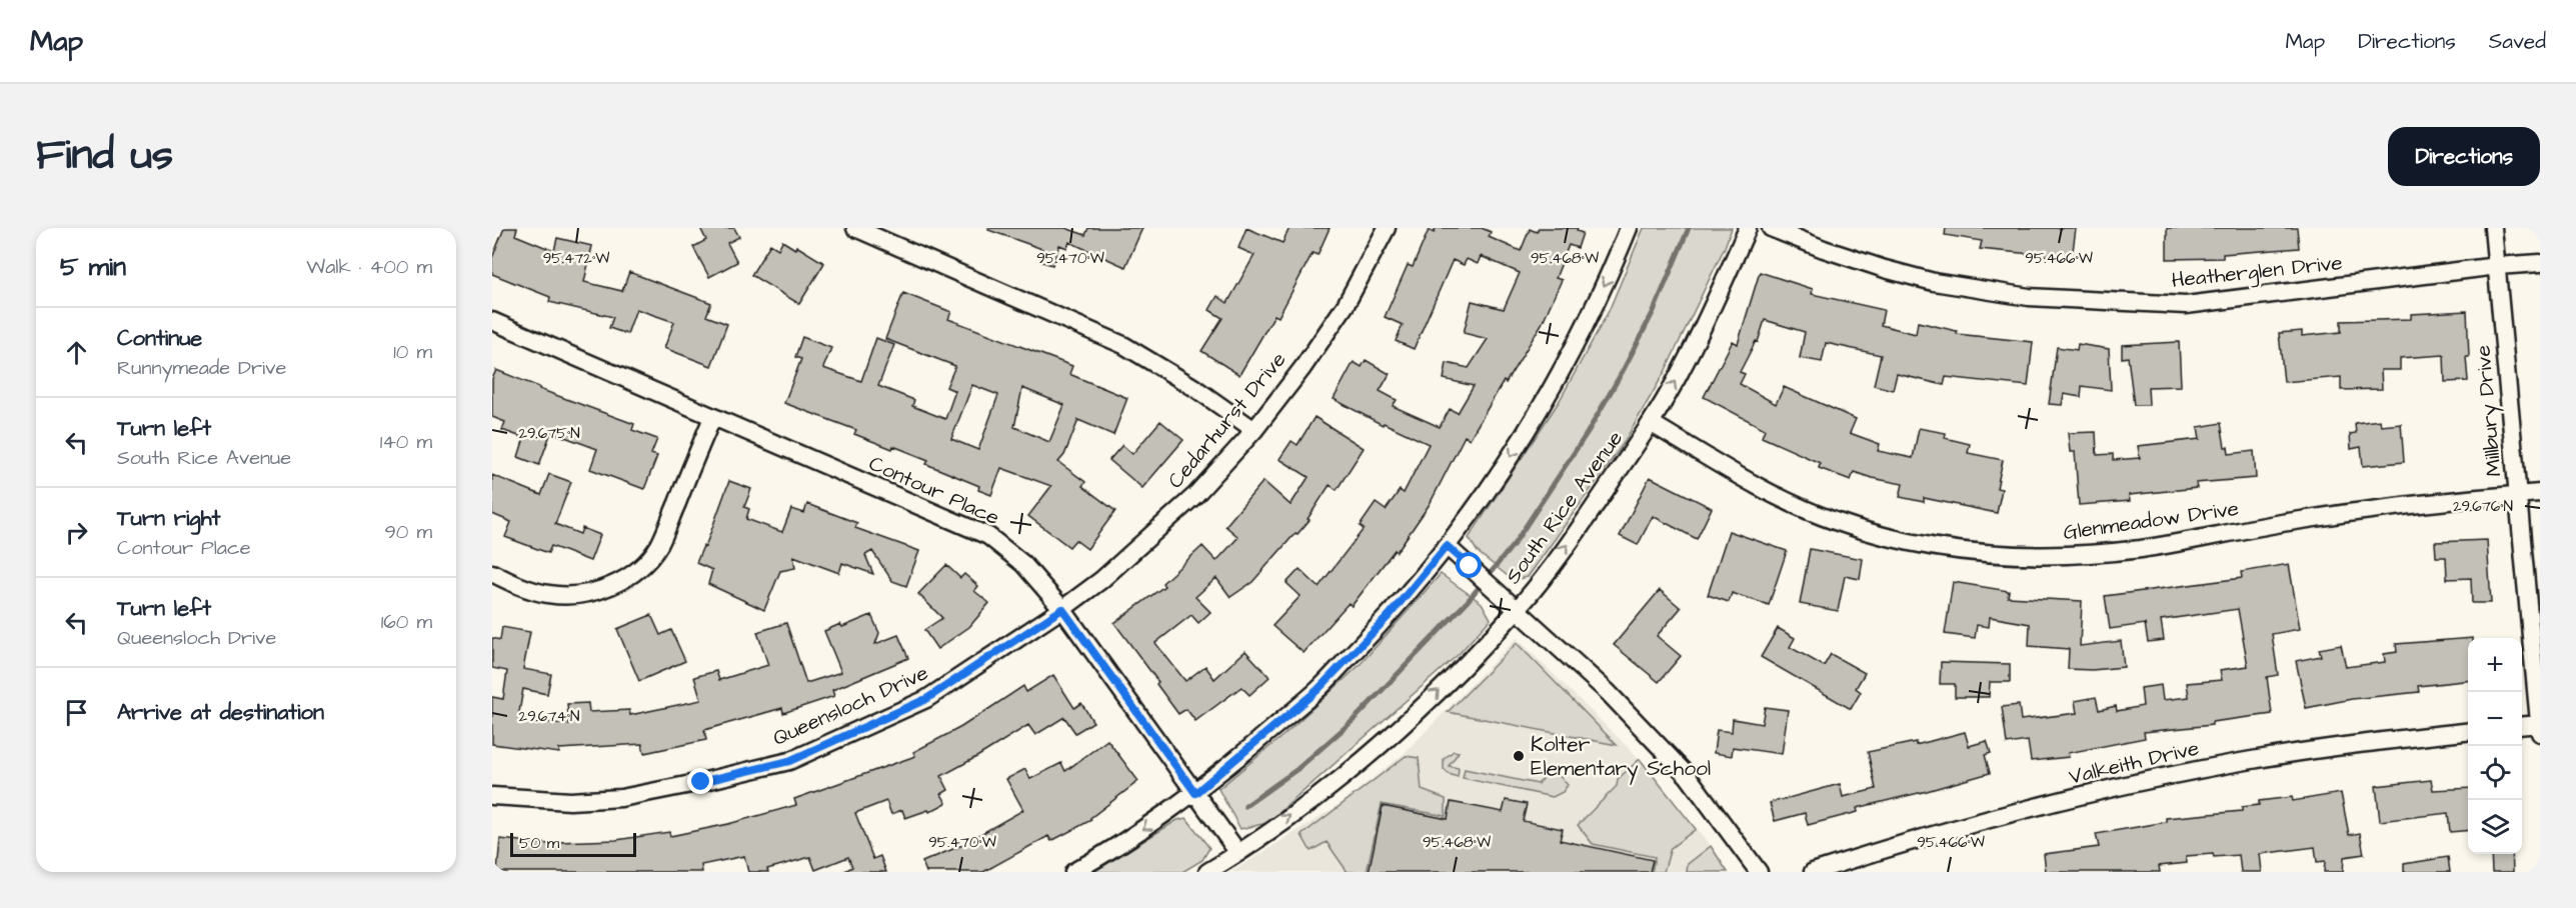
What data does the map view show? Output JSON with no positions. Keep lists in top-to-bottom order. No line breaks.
{"streets":{"street":["Heatherglen Drive","Millbury Drive","Cedarhurst Drive","Contour Place","South Rice Avenue","Glenmeadow Drive","Queensloch Drive","Valkeith Drive"]},"crossings":[["Heatherglen Drive","Millbury Drive"],["Millbury Drive","Glenmeadow Drive"],["Cedarhurst Drive","Contour Place"],["Cedarhurst Drive","Queensloch Drive"],["Contour Place","South Rice Avenue"],["Contour Place","Queensloch Drive"],["South Rice Avenue","Glenmeadow Drive"]],"places":["Kolter Elementary School"],"scale_bar":"50 m","page":{"header":"Map","nav":["Map","Directions","Saved"],"title":"Find us","buttons":"Directions","heading":["5 min","Walk · 400 m"],"list":[["Continue","Runnymeade Drive","10 m"],["Turn left","South Rice Avenue","140 m"],["Turn right","Contour Place","90 m"],["Turn left","Queensloch Drive","160 m"],"Arrive at destination"],"map_buttons":["+","−"],"scale":"50 m"},"coordinates":["95.472°W","95.470°W","95.468°W","95.466°W","29.675°N","29.676°N","29.674°N"]}
